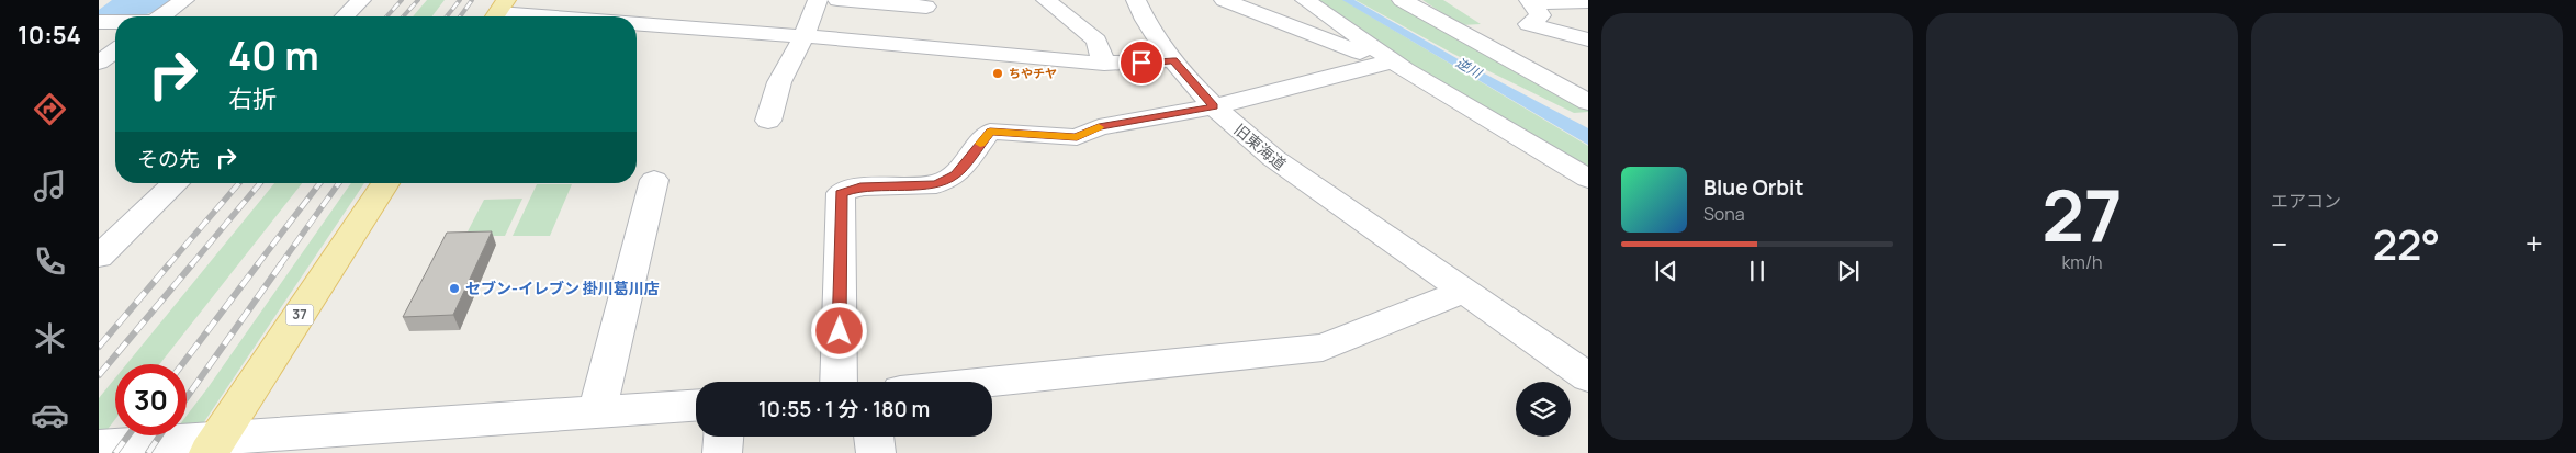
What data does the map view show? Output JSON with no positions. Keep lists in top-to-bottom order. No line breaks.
{"streets":{"main road":["37"],"street":["旧東海道"]},"water":["逆川"],"places":["ちやチヤ","セブン-イレブン 掛川葛川店"],"page":{"tabs":"10:54","tile":[["27","km/h"],"エアコン"],"turn":["40 m","右折"],"then":"その先","song":["Blue Orbit","Sona"],"heat":["−","22°","+"],"limit":"30","trip":"10:55 · 1 分 · 180 m"}}
